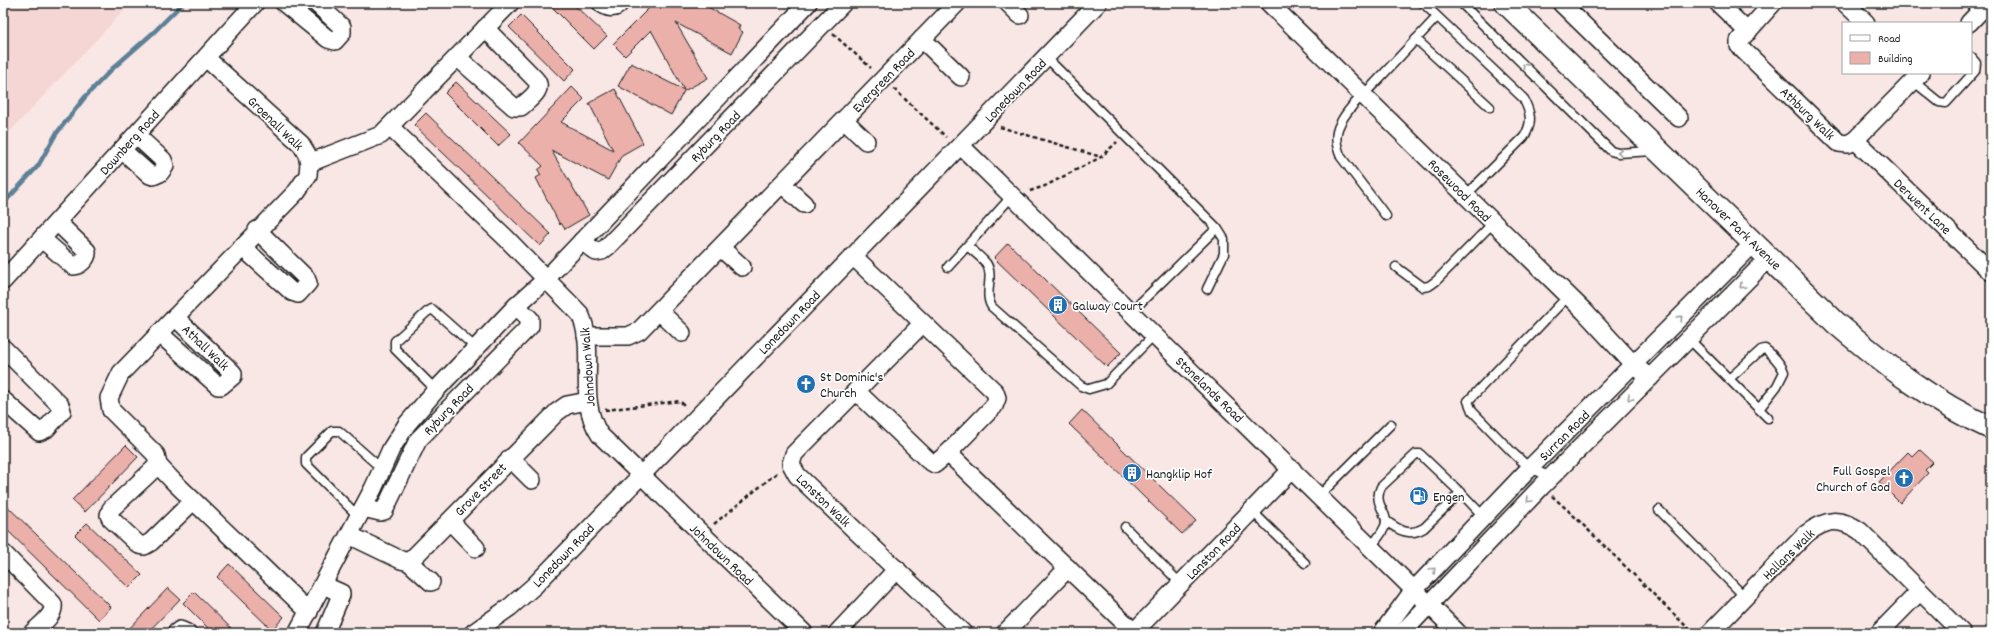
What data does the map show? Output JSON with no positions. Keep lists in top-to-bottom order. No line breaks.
{"streets":{"street":["Evergreen Road","Lonedown Road","Athburg Walk","Groenall Walk","Ryburg Road","Downberg Road","Rosewood Road","Derwent Lane","Hanover Park Avenue","Athall Walk","Johndown Walk","Stonelands Road","Surran Road","Grove Street","Lanston Walk","Lanston Road","Johndown Road","Hallans Walk"]},"crossings":[["Evergreen Road","Johndown Walk"],["Lonedown Road","Johndown Walk"],["Lonedown Road","Stonelands Road"],["Lonedown Road","Johndown Road"],["Athburg Walk","Derwent Lane"],["Groenall Walk","Downberg Road"],["Groenall Walk","Athall Walk"],["Ryburg Road","Athall Walk"],["Ryburg Road","Johndown Walk"],["Rosewood Road","Surran Road"],["Hanover Park Avenue","Surran Road"],["Johndown Walk","Grove Street"],["Johndown Walk","Johndown Road"],["Stonelands Road","Surran Road"],["Stonelands Road","Lanston Road"]],"places":{"building":["Galway Court","Hangklip Hof"],"church":["St Dominic's Church","Full Gospel Church of God"],"fuel station":["Engen"]},"legend":["Road","Building"]}
